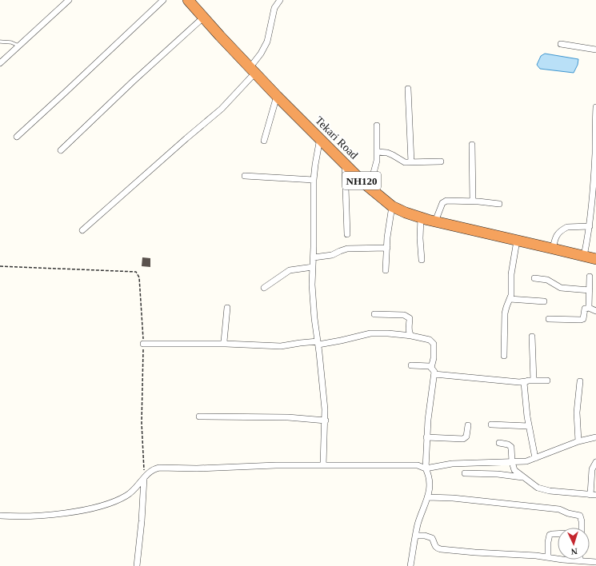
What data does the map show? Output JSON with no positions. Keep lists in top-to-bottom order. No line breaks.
{"streets":{"highway":["Tekari Road","NH120"]},"north":"bottom"}
